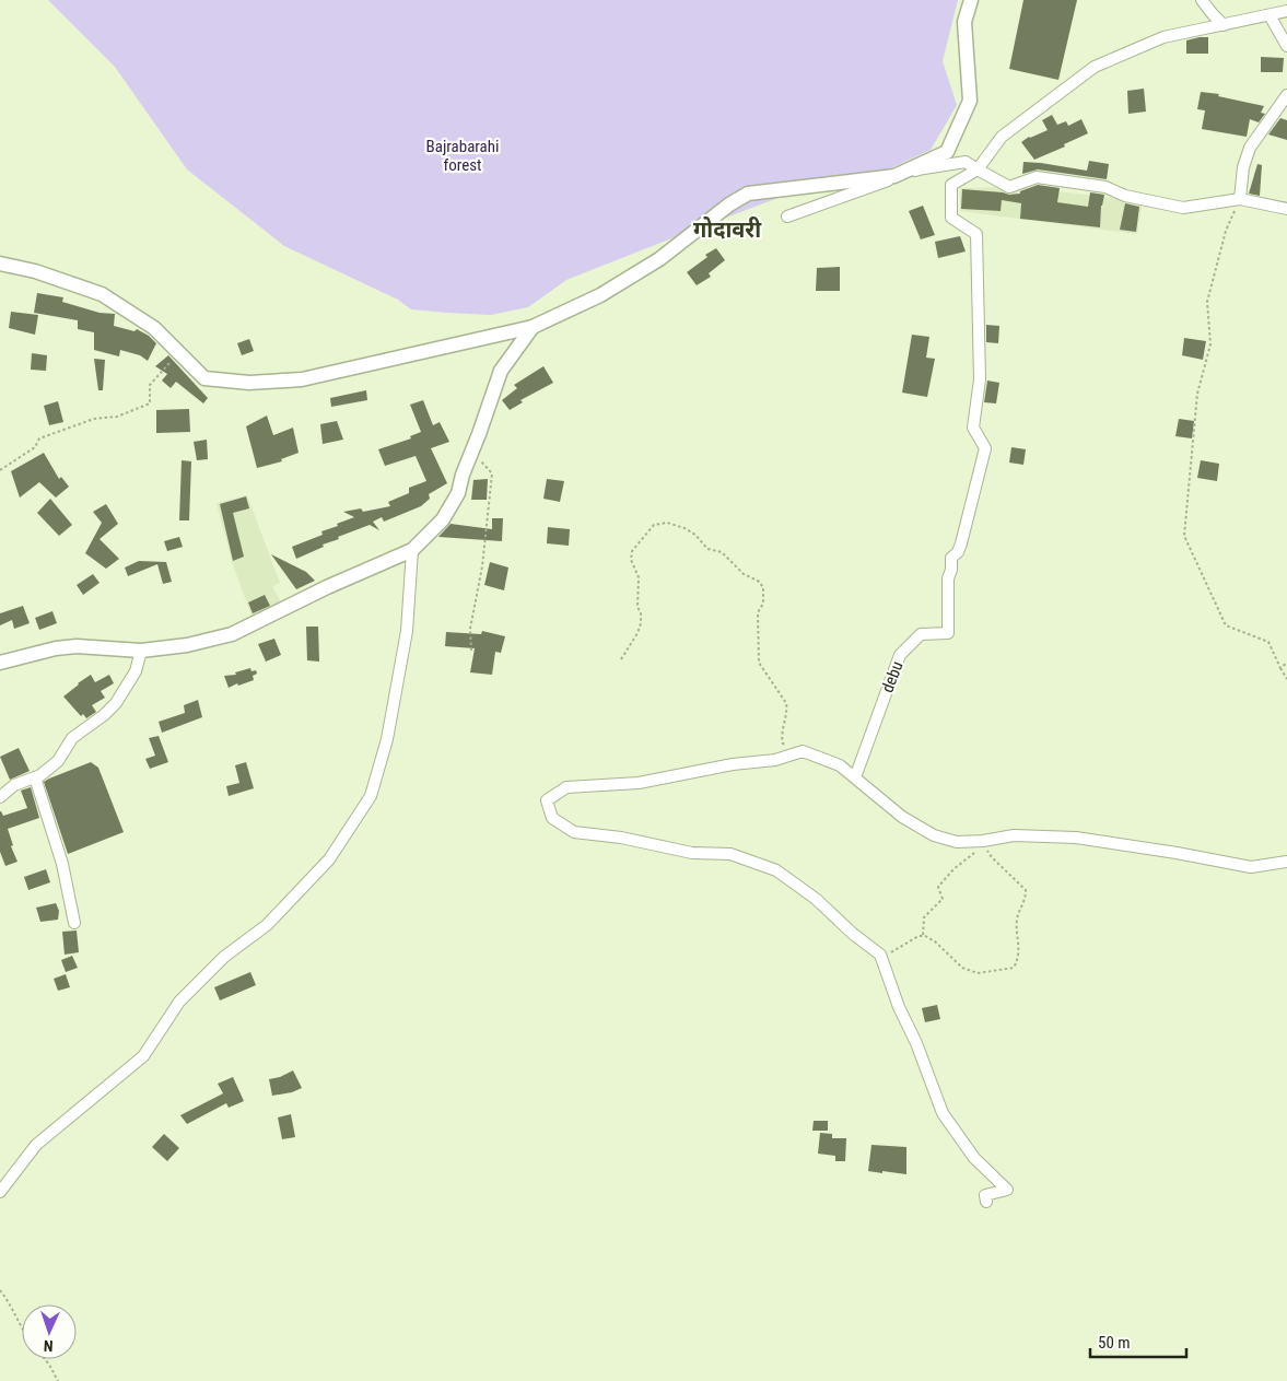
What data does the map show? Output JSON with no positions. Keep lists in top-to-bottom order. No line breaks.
{"streets":{"street":["debu"]},"districts":["गोदावरी"],"parks":["Bajrabarahi forest"],"scale_bar":"50 m","north":"bottom"}
